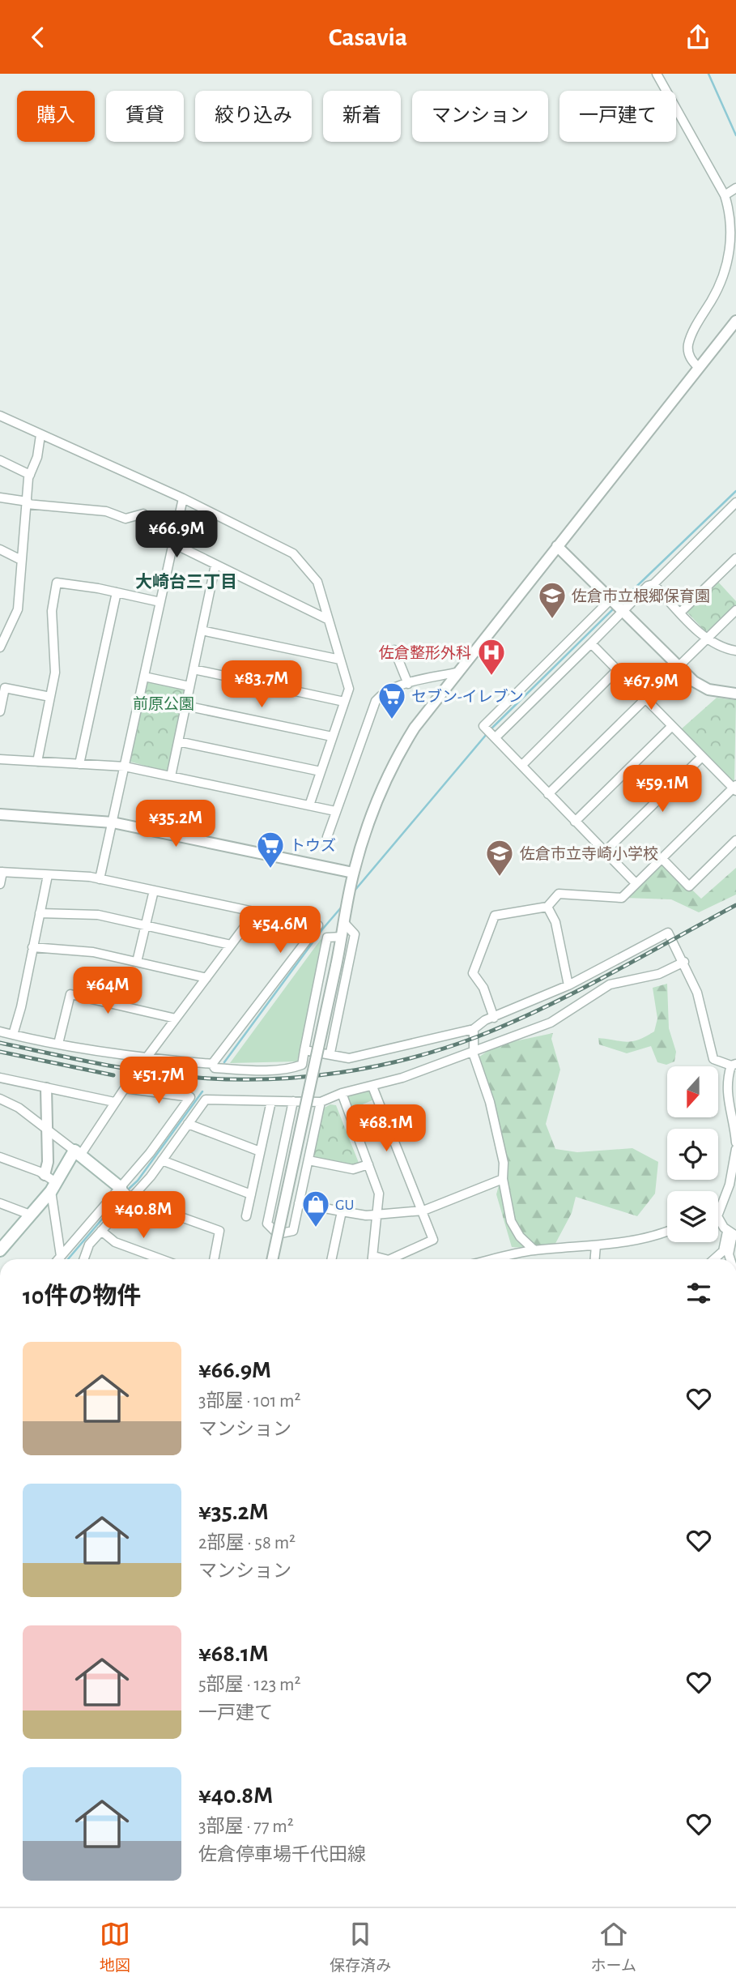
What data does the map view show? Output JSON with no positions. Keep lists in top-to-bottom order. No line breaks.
{"districts":["大崎台三丁目"],"parks":["前原公園"],"places":{"school or university":["佐倉市立根郷保育園","佐倉市立寺崎小学校"],"hospital":["佐倉整形外科"],"supermarket":["セブン-イレブン","トウズ"],"shop":["GU"]},"north":"bottom","page":{"header":"Casavia","chip":["購入","賃貸","絞り込み","新着","マンション","一戸建て"],"price":["¥66.9M","¥83.7M","¥67.9M","¥59.1M","¥35.2M","¥54.6M","¥64M","¥51.7M","¥68.1M","¥40.8M"],"heading":"10件の物件","list":[{"name":"¥66.9M","note":"3部屋 · 101 m² · マンション"},{"name":"¥35.2M","note":"2部屋 · 58 m² · マンション"},{"name":"¥68.1M","note":"5部屋 · 123 m² · 一戸建て"},{"name":"¥40.8M","note":"3部屋 · 77 m² · 佐倉停車場千代田線"}],"tabs":["地図","保存済み","ホーム"]}}
